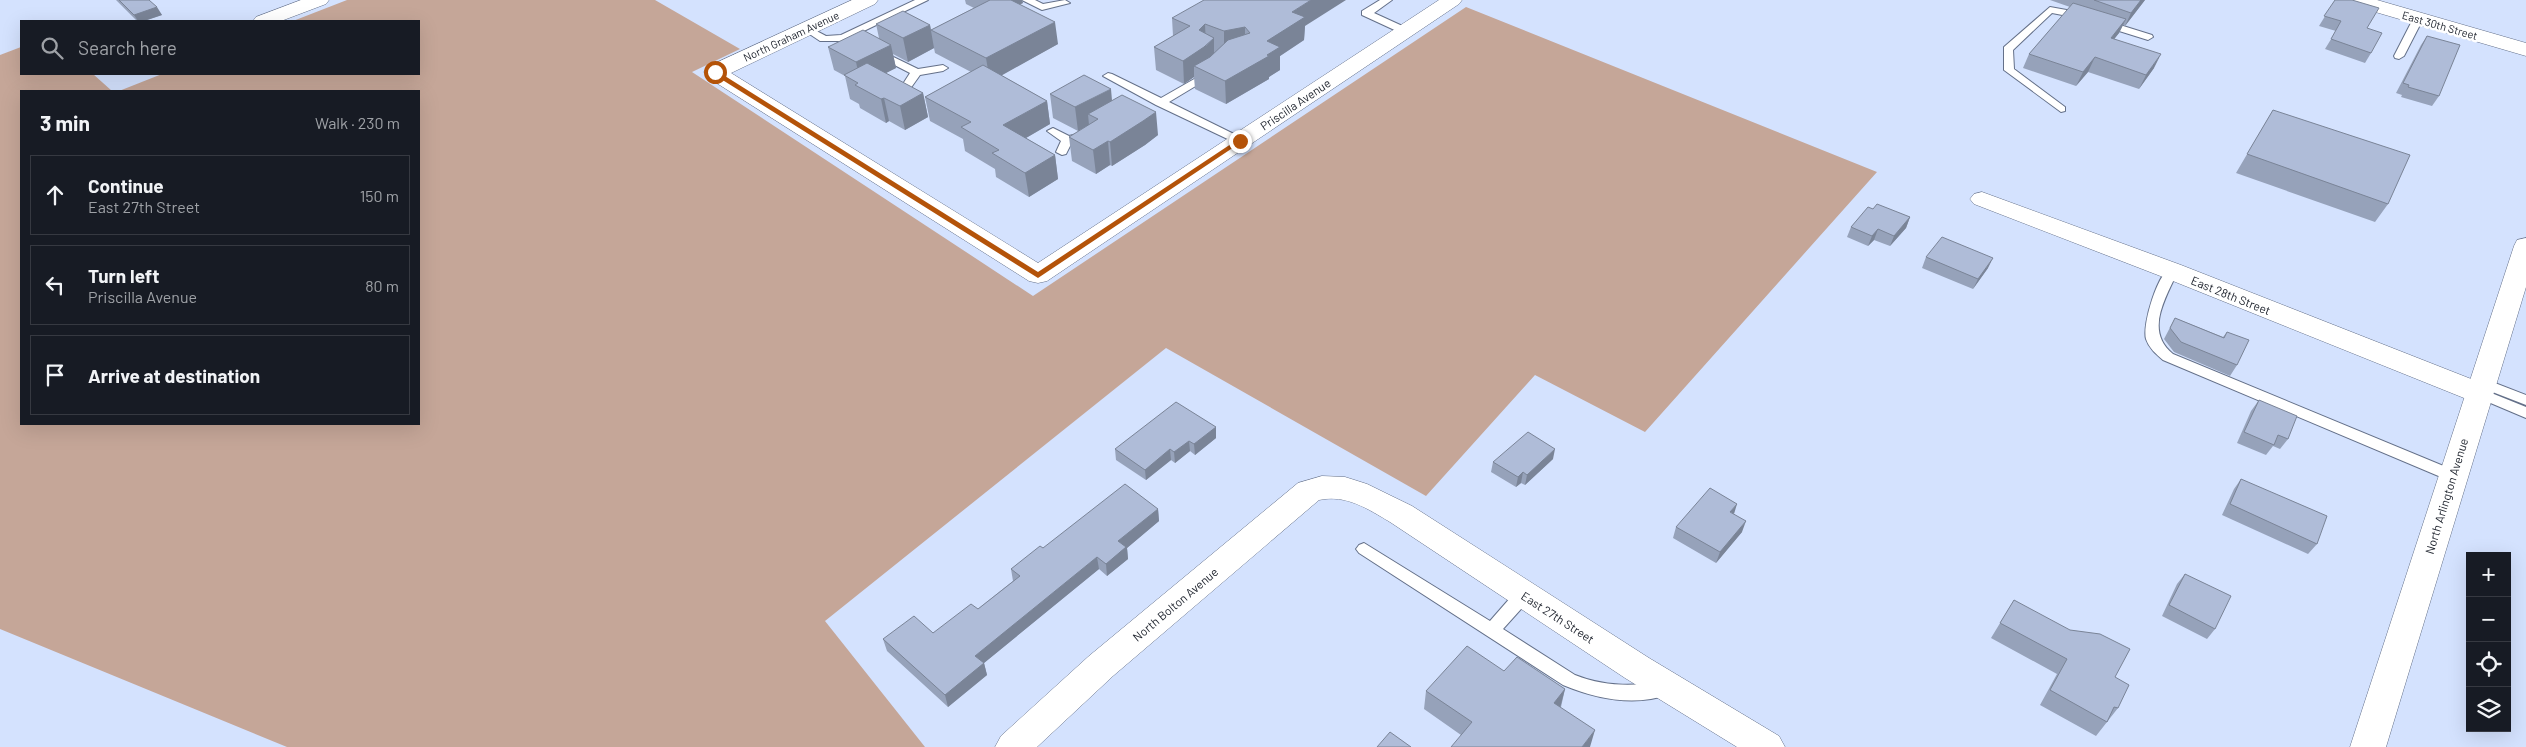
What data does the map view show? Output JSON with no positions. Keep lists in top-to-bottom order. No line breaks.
{"streets":{"street":["East 30th Street","North Graham Avenue","Priscilla Avenue","East 28th Street","North Arlington Avenue","North Bolton Avenue","East 27th Street"]},"crossings":[["North Graham Avenue","Priscilla Avenue"],["East 28th Street","North Arlington Avenue"],["North Bolton Avenue","East 27th Street"]],"page":{"search":"Search here","heading":["3 min","Walk · 230 m"],"list":[["Continue","East 27th Street","150 m"],["Turn left","Priscilla Avenue","80 m"],"Arrive at destination"],"map_buttons":["+","−"]}}
